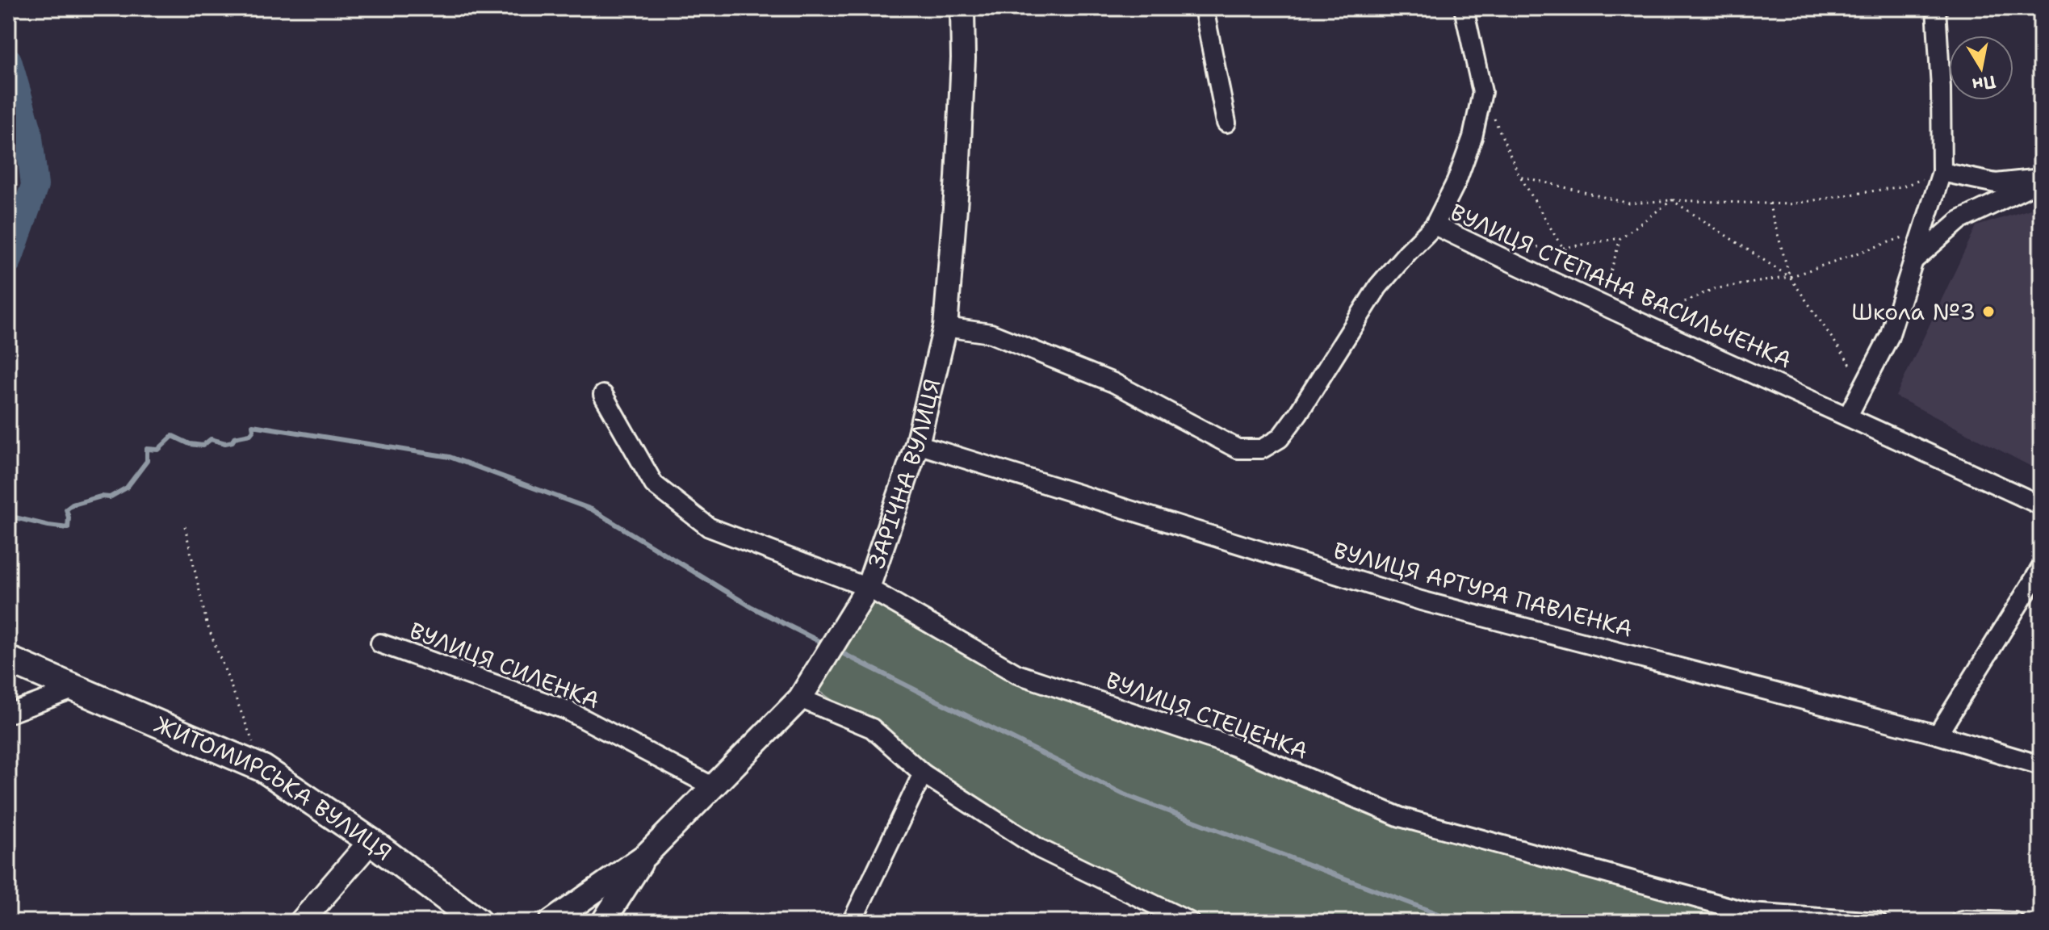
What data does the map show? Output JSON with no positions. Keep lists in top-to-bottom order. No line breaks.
{"streets":{"main road":["ЖИТОМИРСЬКА ВУЛИЦЯ"],"street":["ВУЛИЦЯ СТЕПАНА ВАСИЛЬЧЕНКА","ЗАРІЧНА ВУЛИЦЯ","ВУЛИЦЯ АРТУРА ПАВЛЕНКА","ВУЛИЦЯ СИЛЕНКА","ВУЛИЦЯ СТЕЦЕНКА"]},"crossings":[["ВУЛИЦЯ СТЕПАНА ВАСИЛЬЧЕНКА","ЗАРІЧНА ВУЛИЦЯ"],["ЗАРІЧНА ВУЛИЦЯ","ВУЛИЦЯ АРТУРА ПАВЛЕНКА"],["ЗАРІЧНА ВУЛИЦЯ","ВУЛИЦЯ СИЛЕНКА"],["ЗАРІЧНА ВУЛИЦЯ","ВУЛИЦЯ СТЕЦЕНКА"]],"places":["Школа №3"],"north":"bottom"}
